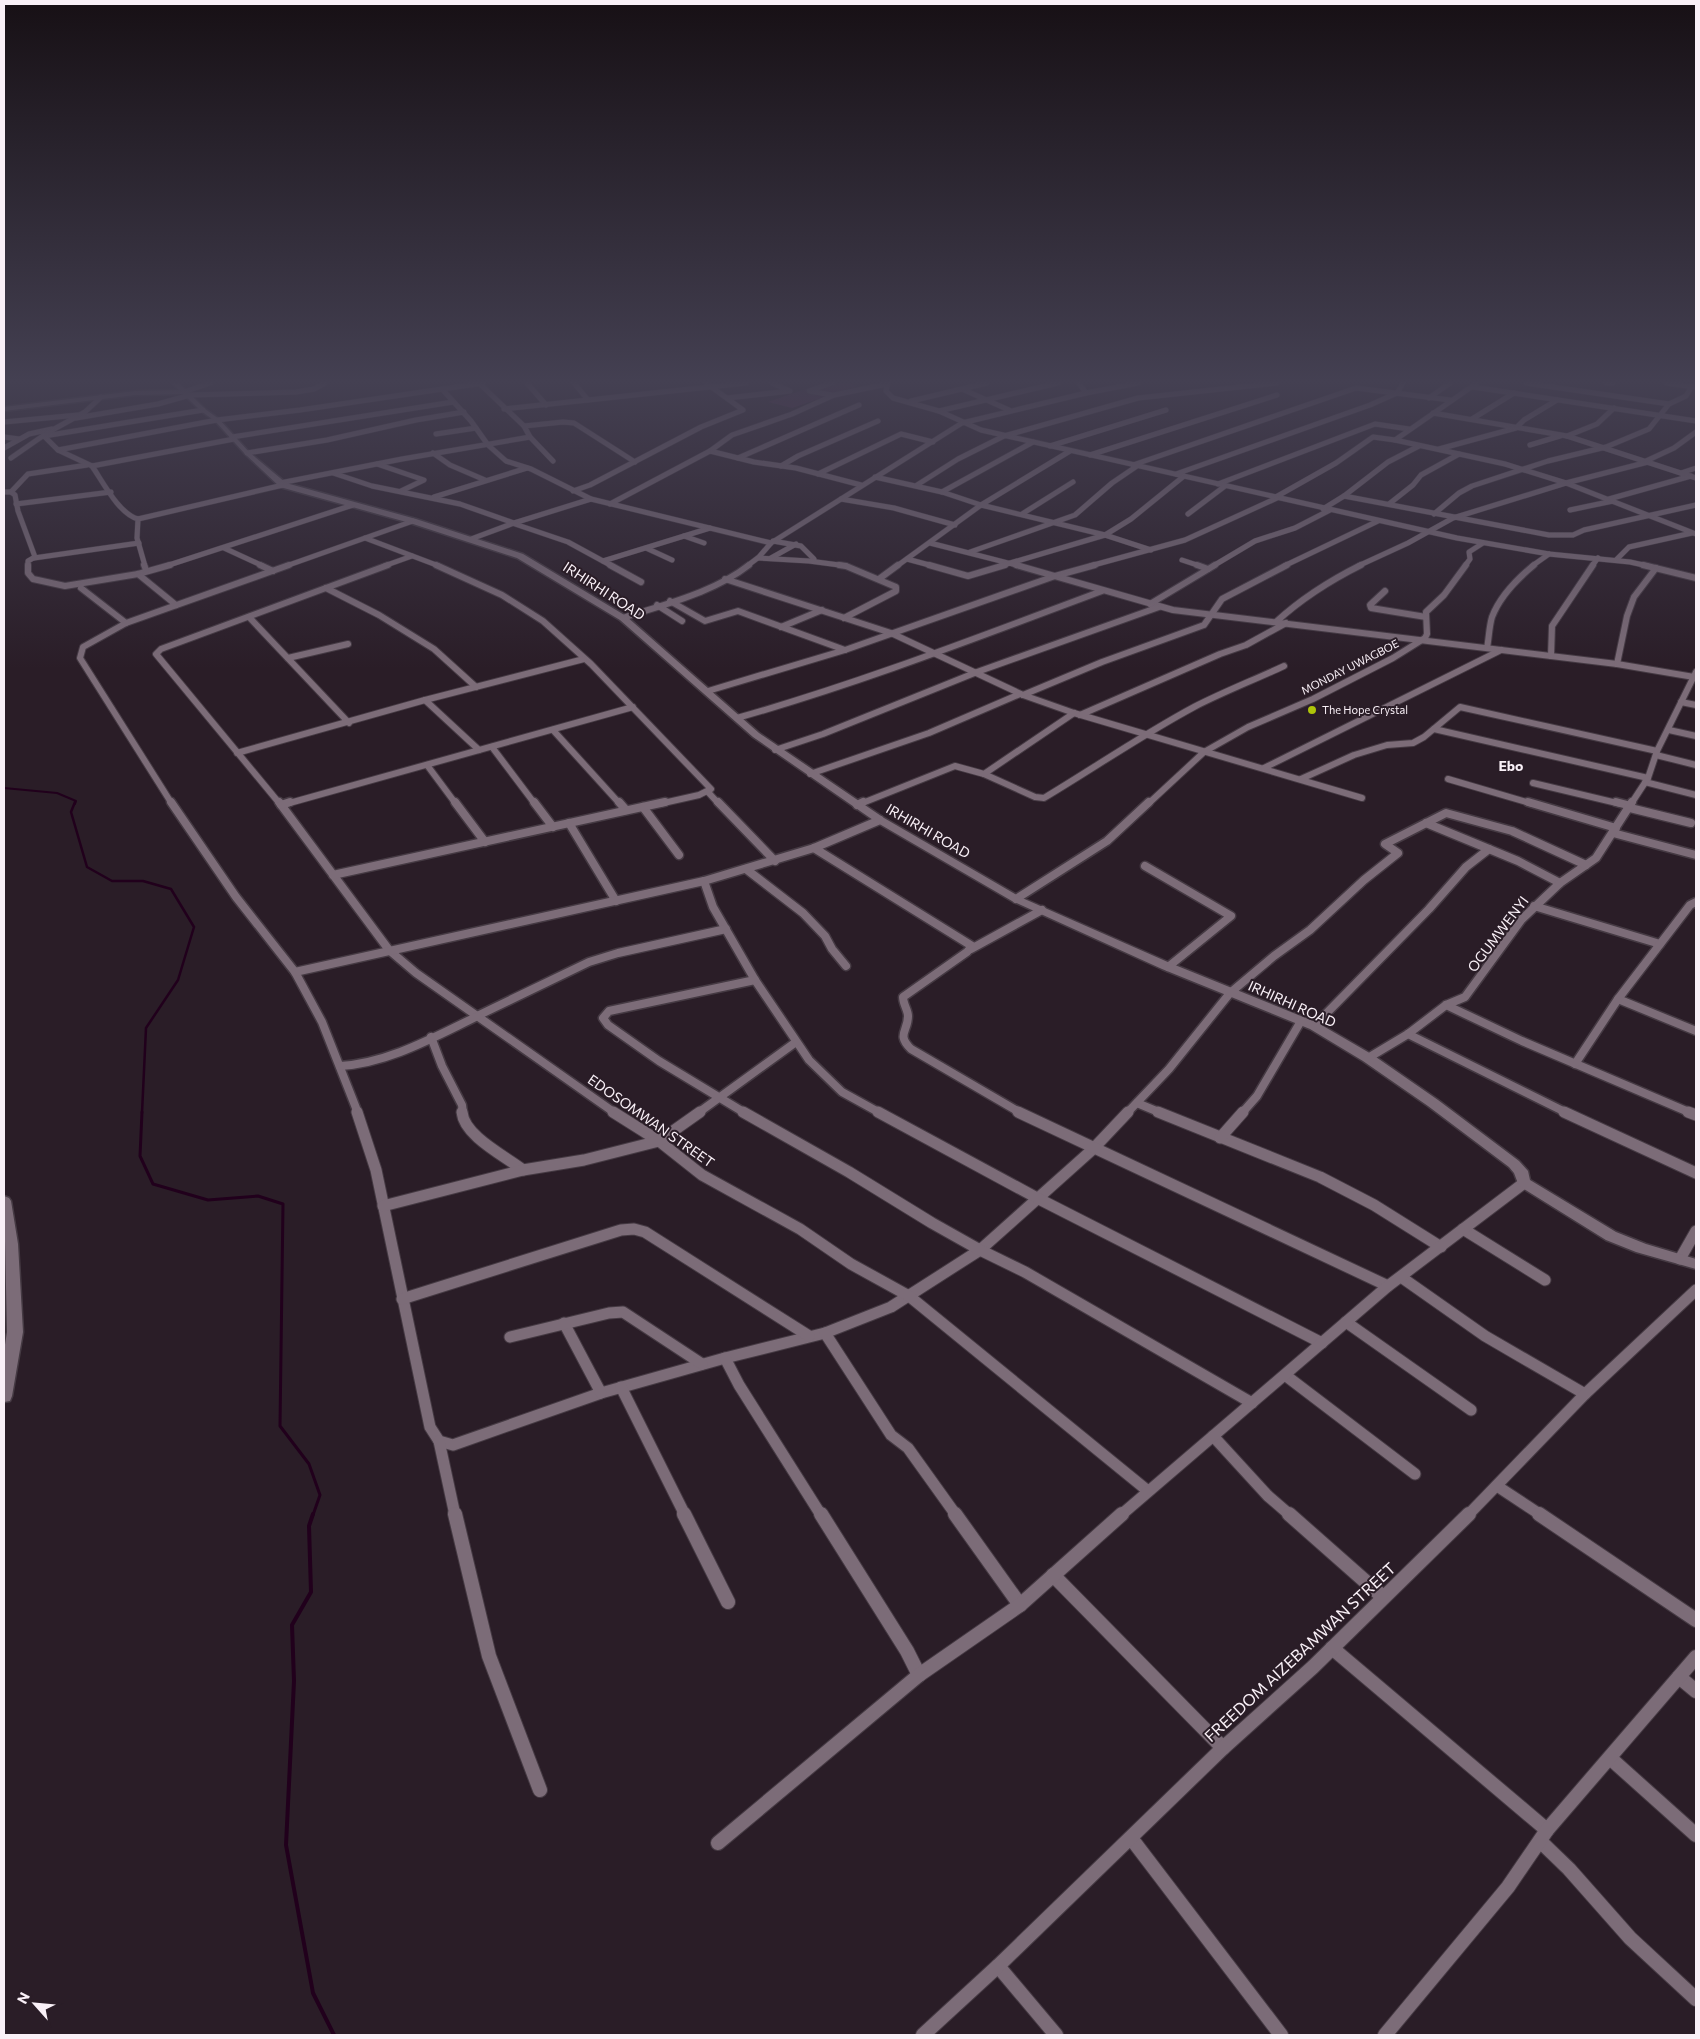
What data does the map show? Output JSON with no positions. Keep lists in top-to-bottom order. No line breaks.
{"streets":{"street":["IRHIRHI ROAD","MONDAY UWAGBOE","OGUMWENYI","EDOSOMWAN STREET","FREEDOM AIZEBAMWAN STREET"]},"crossings":[["IRHIRHI ROAD","MONDAY UWAGBOE"],["IRHIRHI ROAD","OGUMWENYI"]],"districts":["Ebo"],"places":["The Hope Crystal"],"north":"top left"}
